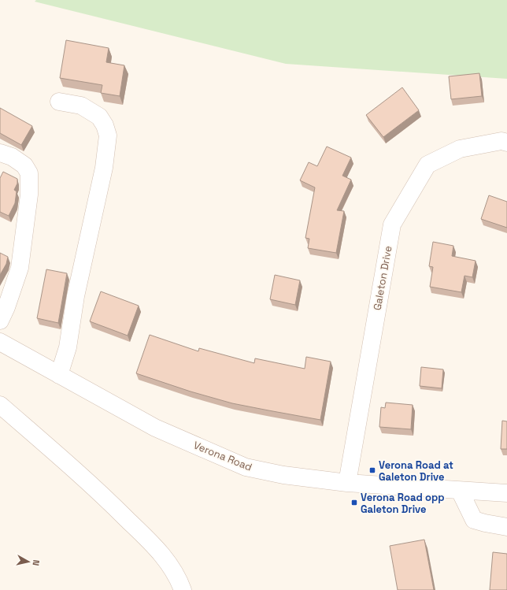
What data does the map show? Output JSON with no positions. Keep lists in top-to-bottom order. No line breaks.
{"streets":{"street":["Galeton Drive","Verona Road"]},"crossings":[["Galeton Drive","Verona Road"]],"places":{"transit":["Verona Road at Galeton Drive","Verona Road opp Galeton Drive"]},"north":"right"}
